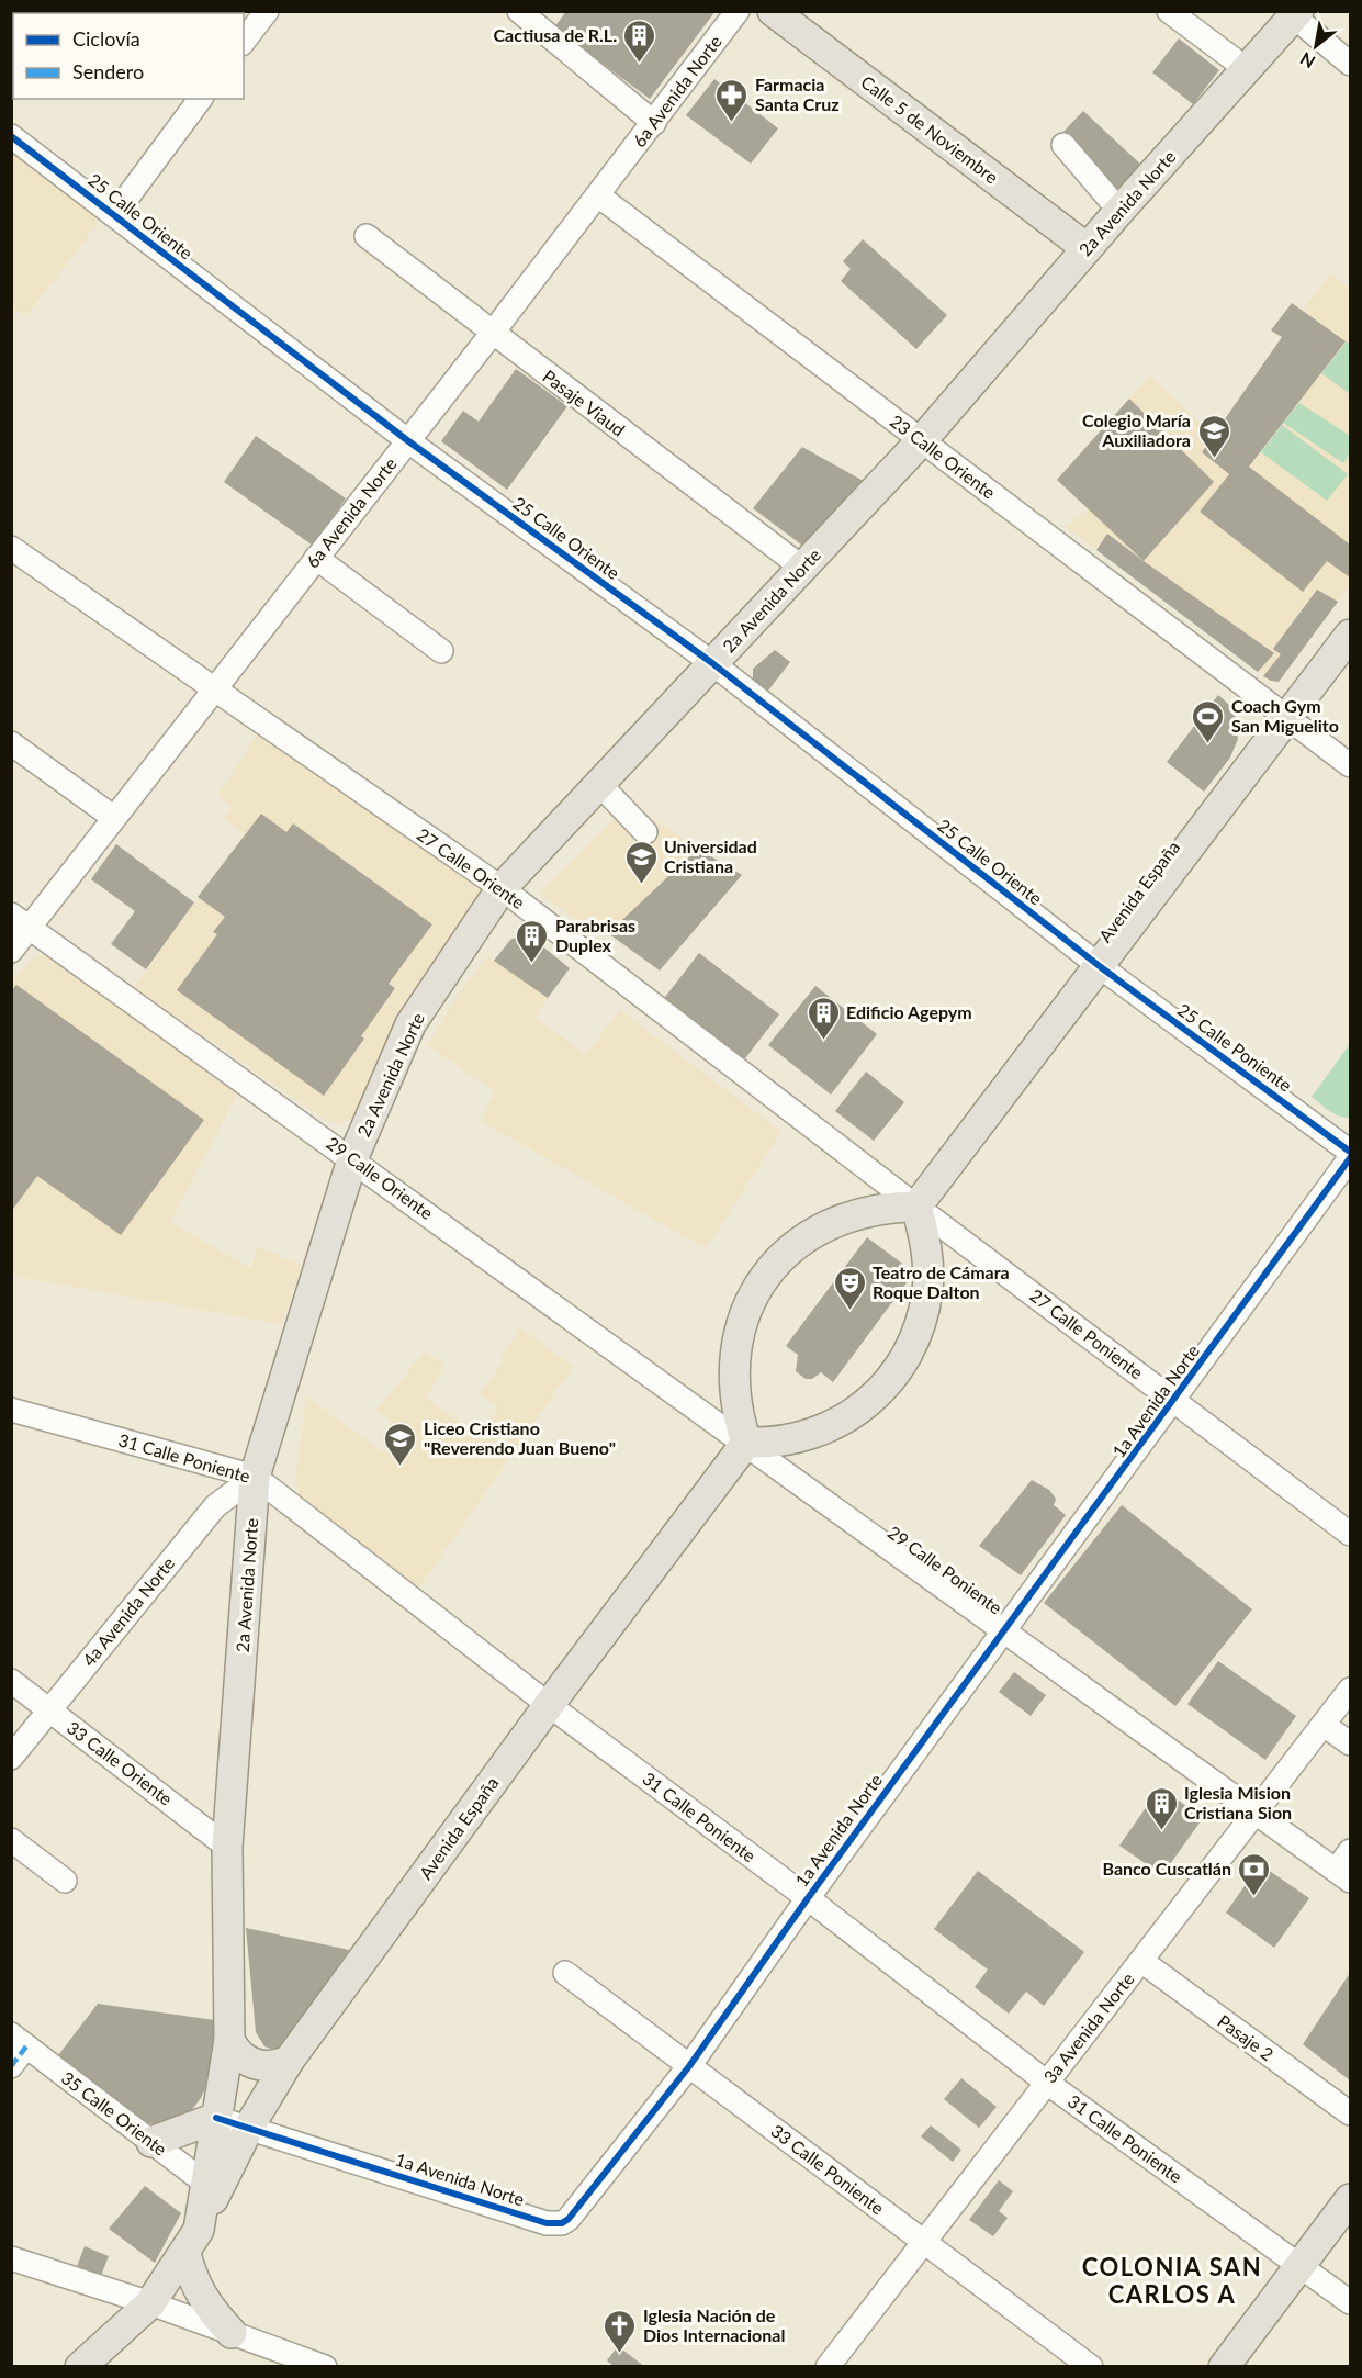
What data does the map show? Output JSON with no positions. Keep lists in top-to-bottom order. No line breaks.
{"streets":{"main road":["Calle 5 de Noviembre","2a Avenida Norte","Avenida España"],"street":["6a Avenida Norte","25 Calle Oriente","Pasaje Viaud","23 Calle Oriente","27 Calle Oriente","25 Calle Poniente","29 Calle Oriente","27 Calle Poniente","1a Avenida Norte","31 Calle Poniente","29 Calle Poniente","4a Avenida Norte","33 Calle Oriente","3a Avenida Norte","Pasaje 2","35 Calle Oriente","33 Calle Poniente"]},"crossings":[["6a Avenida Norte","25 Calle Oriente"],["6a Avenida Norte","Pasaje Viaud"],["6a Avenida Norte","23 Calle Oriente"],["6a Avenida Norte","27 Calle Oriente"],["6a Avenida Norte","29 Calle Oriente"],["Calle 5 de Noviembre","2a Avenida Norte"],["2a Avenida Norte","25 Calle Oriente"],["2a Avenida Norte","Pasaje Viaud"],["2a Avenida Norte","23 Calle Oriente"],["2a Avenida Norte","27 Calle Oriente"],["2a Avenida Norte","Avenida España"],["2a Avenida Norte","29 Calle Oriente"],["2a Avenida Norte","1a Avenida Norte"],["2a Avenida Norte","31 Calle Poniente"],["2a Avenida Norte","4a Avenida Norte"],["2a Avenida Norte","33 Calle Oriente"],["2a Avenida Norte","35 Calle Oriente"],["25 Calle Oriente","Avenida España"],["25 Calle Oriente","25 Calle Poniente"],["23 Calle Oriente","Avenida España"],["27 Calle Oriente","Avenida España"],["27 Calle Oriente","27 Calle Poniente"],["Avenida España","25 Calle Poniente"],["Avenida España","29 Calle Oriente"],["Avenida España","27 Calle Poniente"],["Avenida España","1a Avenida Norte"],["Avenida España","31 Calle Poniente"],["Avenida España","29 Calle Poniente"],["Avenida España","35 Calle Oriente"],["29 Calle Oriente","29 Calle Poniente"],["27 Calle Poniente","1a Avenida Norte"],["1a Avenida Norte","31 Calle Poniente"],["1a Avenida Norte","29 Calle Poniente"],["1a Avenida Norte","33 Calle Poniente"],["31 Calle Poniente","4a Avenida Norte"],["31 Calle Poniente","3a Avenida Norte"],["29 Calle Poniente","3a Avenida Norte"],["4a Avenida Norte","33 Calle Oriente"],["3a Avenida Norte","Pasaje 2"],["3a Avenida Norte","33 Calle Poniente"]],"districts":["COLONIA SAN CARLOS A"],"places":{"building":["Cactiusa de R.L.","Parabrisas Duplex","Edificio Agepym","Iglesia Mision Cristiana Sion"],"pharmacy":["Farmacia Santa Cruz"],"school or university":["Colegio María Auxiliadora","Universidad Cristiana","Liceo Cristiano \"Reverendo Juan Bueno\""],"sports":["Coach Gym San Miguelito"],"theatre":["Teatro de Cámara Roque Dalton"],"bank":["Banco Cuscatlán"],"church":["Iglesia Nación de Dios Internacional"]},"legend":["Ciclovía","Sendero"],"north":"bottom left"}
